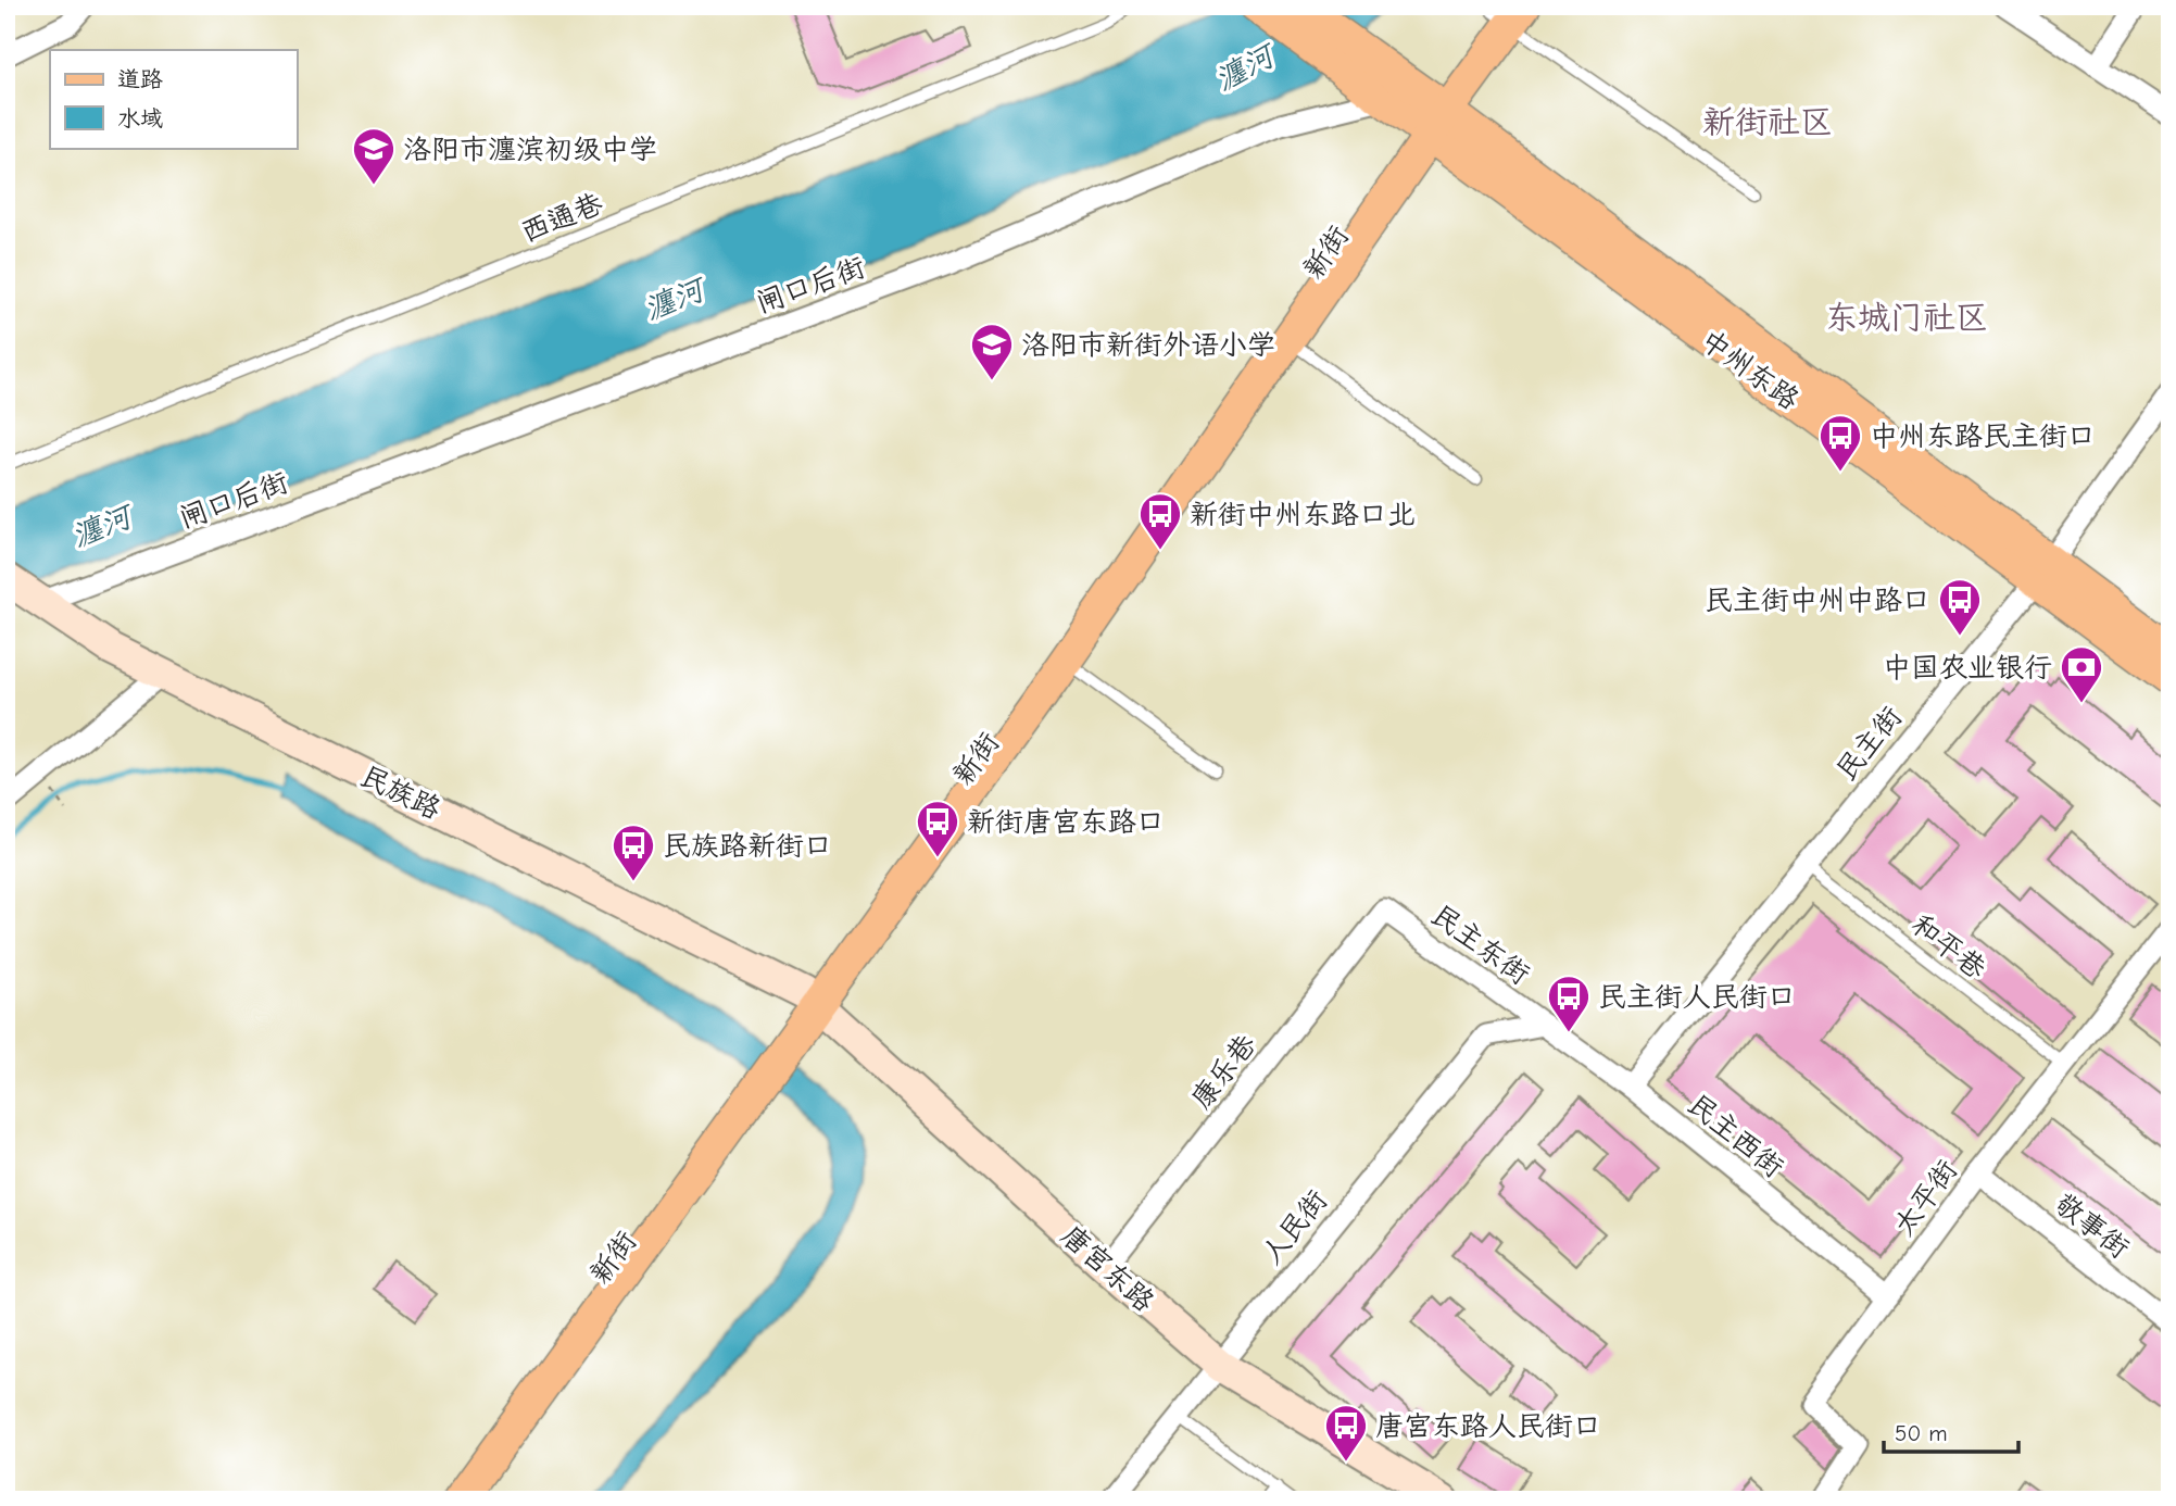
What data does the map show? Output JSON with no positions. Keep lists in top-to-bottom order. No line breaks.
{"streets":{"main road":["新街","中州东路"],"street":["闸口后街","民主街","民族路","民主东街","康乐巷","民主西街","太平街","敬事街","人民街","唐宫东路"],"lane":["西通巷","和平巷"]},"crossings":[["新街","中州东路"],["新街","民族路"],["新街","唐宫东路"],["闸口后街","中州东路"],["闸口后街","民族路"],["中州东路","民主街"],["民主街","和平巷"],["民主街","民主西街"],["民族路","唐宫东路"],["民主东街","康乐巷"],["民主东街","民主西街"],["民主东街","人民街"],["和平巷","太平街"],["康乐巷","唐宫东路"],["民主西街","太平街"],["民主西街","人民街"],["太平街","敬事街"],["人民街","唐宫东路"]],"districts":["新街社区","东城门社区"],"water":["瀍河"],"places":{"school or university":["洛阳市瀍滨初级中学","洛阳市新街外语小学"],"bus stop":["中州东路民主街口","新街中州东路口北","民主街中州中路口","新街唐宫东路口","民族路新街口","民主街人民街口","唐宫东路人民街口"],"bank":["中国农业银行"]},"legend":["道路","水域"],"scale_bar":"50 m"}
